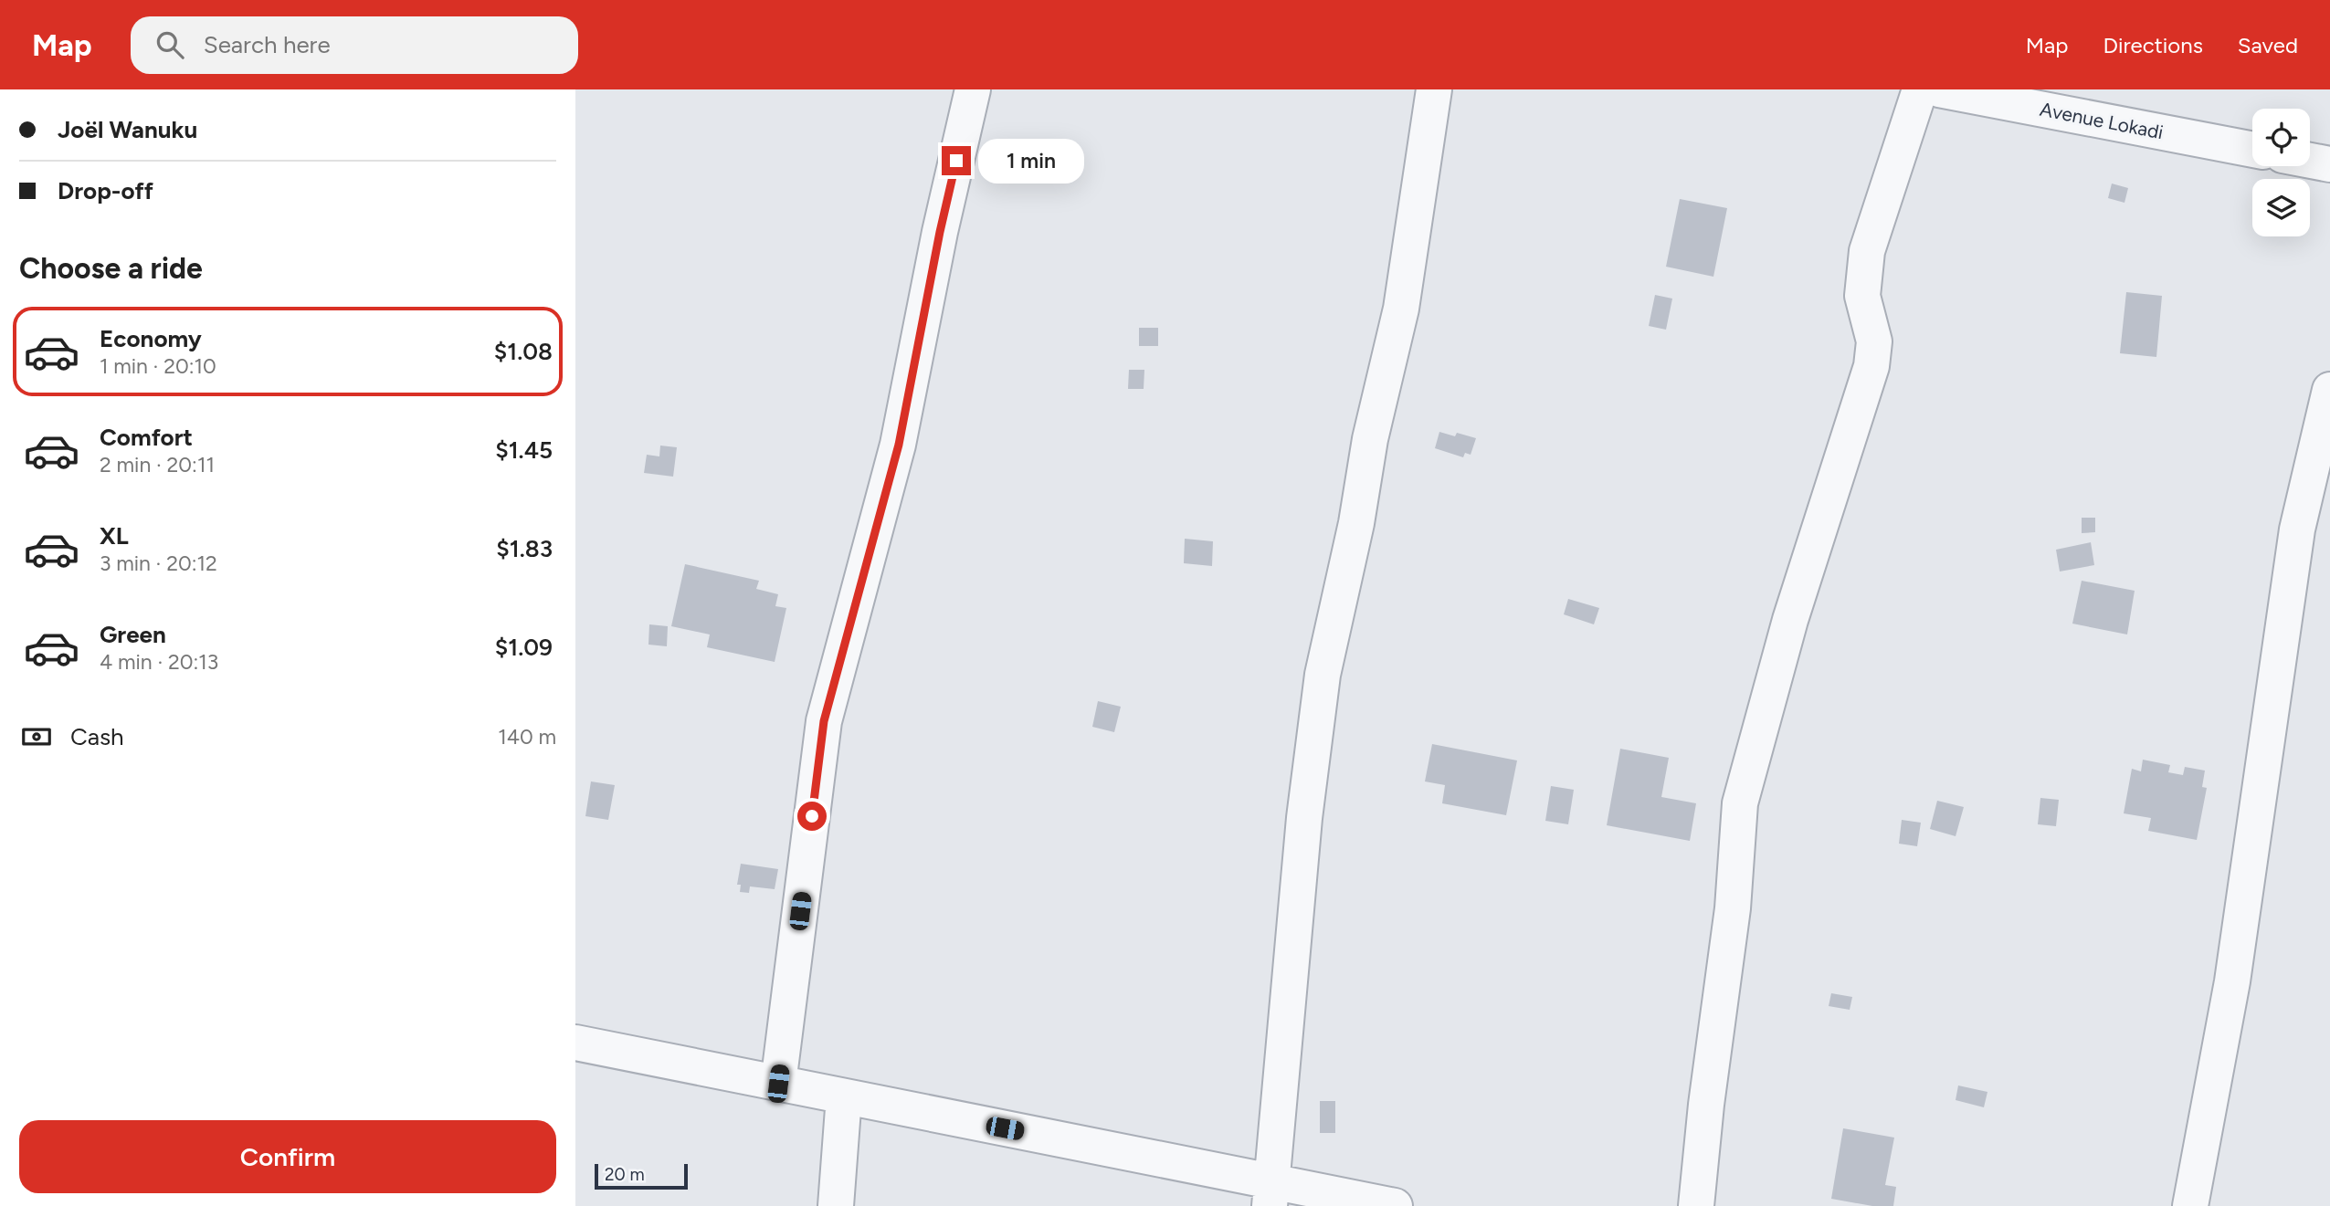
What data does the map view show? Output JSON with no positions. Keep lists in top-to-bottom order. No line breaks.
{"streets":{"street":["Avenue Lokadi"]},"scale_bar":"20 m","page":{"header":"Map","search":"Search here","nav":["Map","Directions","Saved"],"banner":["Joël Wanuku","Drop-off"],"bubble":"1 min","heading":"Choose a ride","list":[{"name":"Economy","note":"1 min · 20:10","value":"$1.08"},{"name":"Comfort","note":"2 min · 20:11","value":"$1.45"},{"name":"XL","note":"3 min · 20:12","value":"$1.83"},{"name":"Green","note":"4 min · 20:13","value":"$1.09"}],"pay":["Cash","140 m"],"buttons":"Confirm","scale":"20 m"}}
